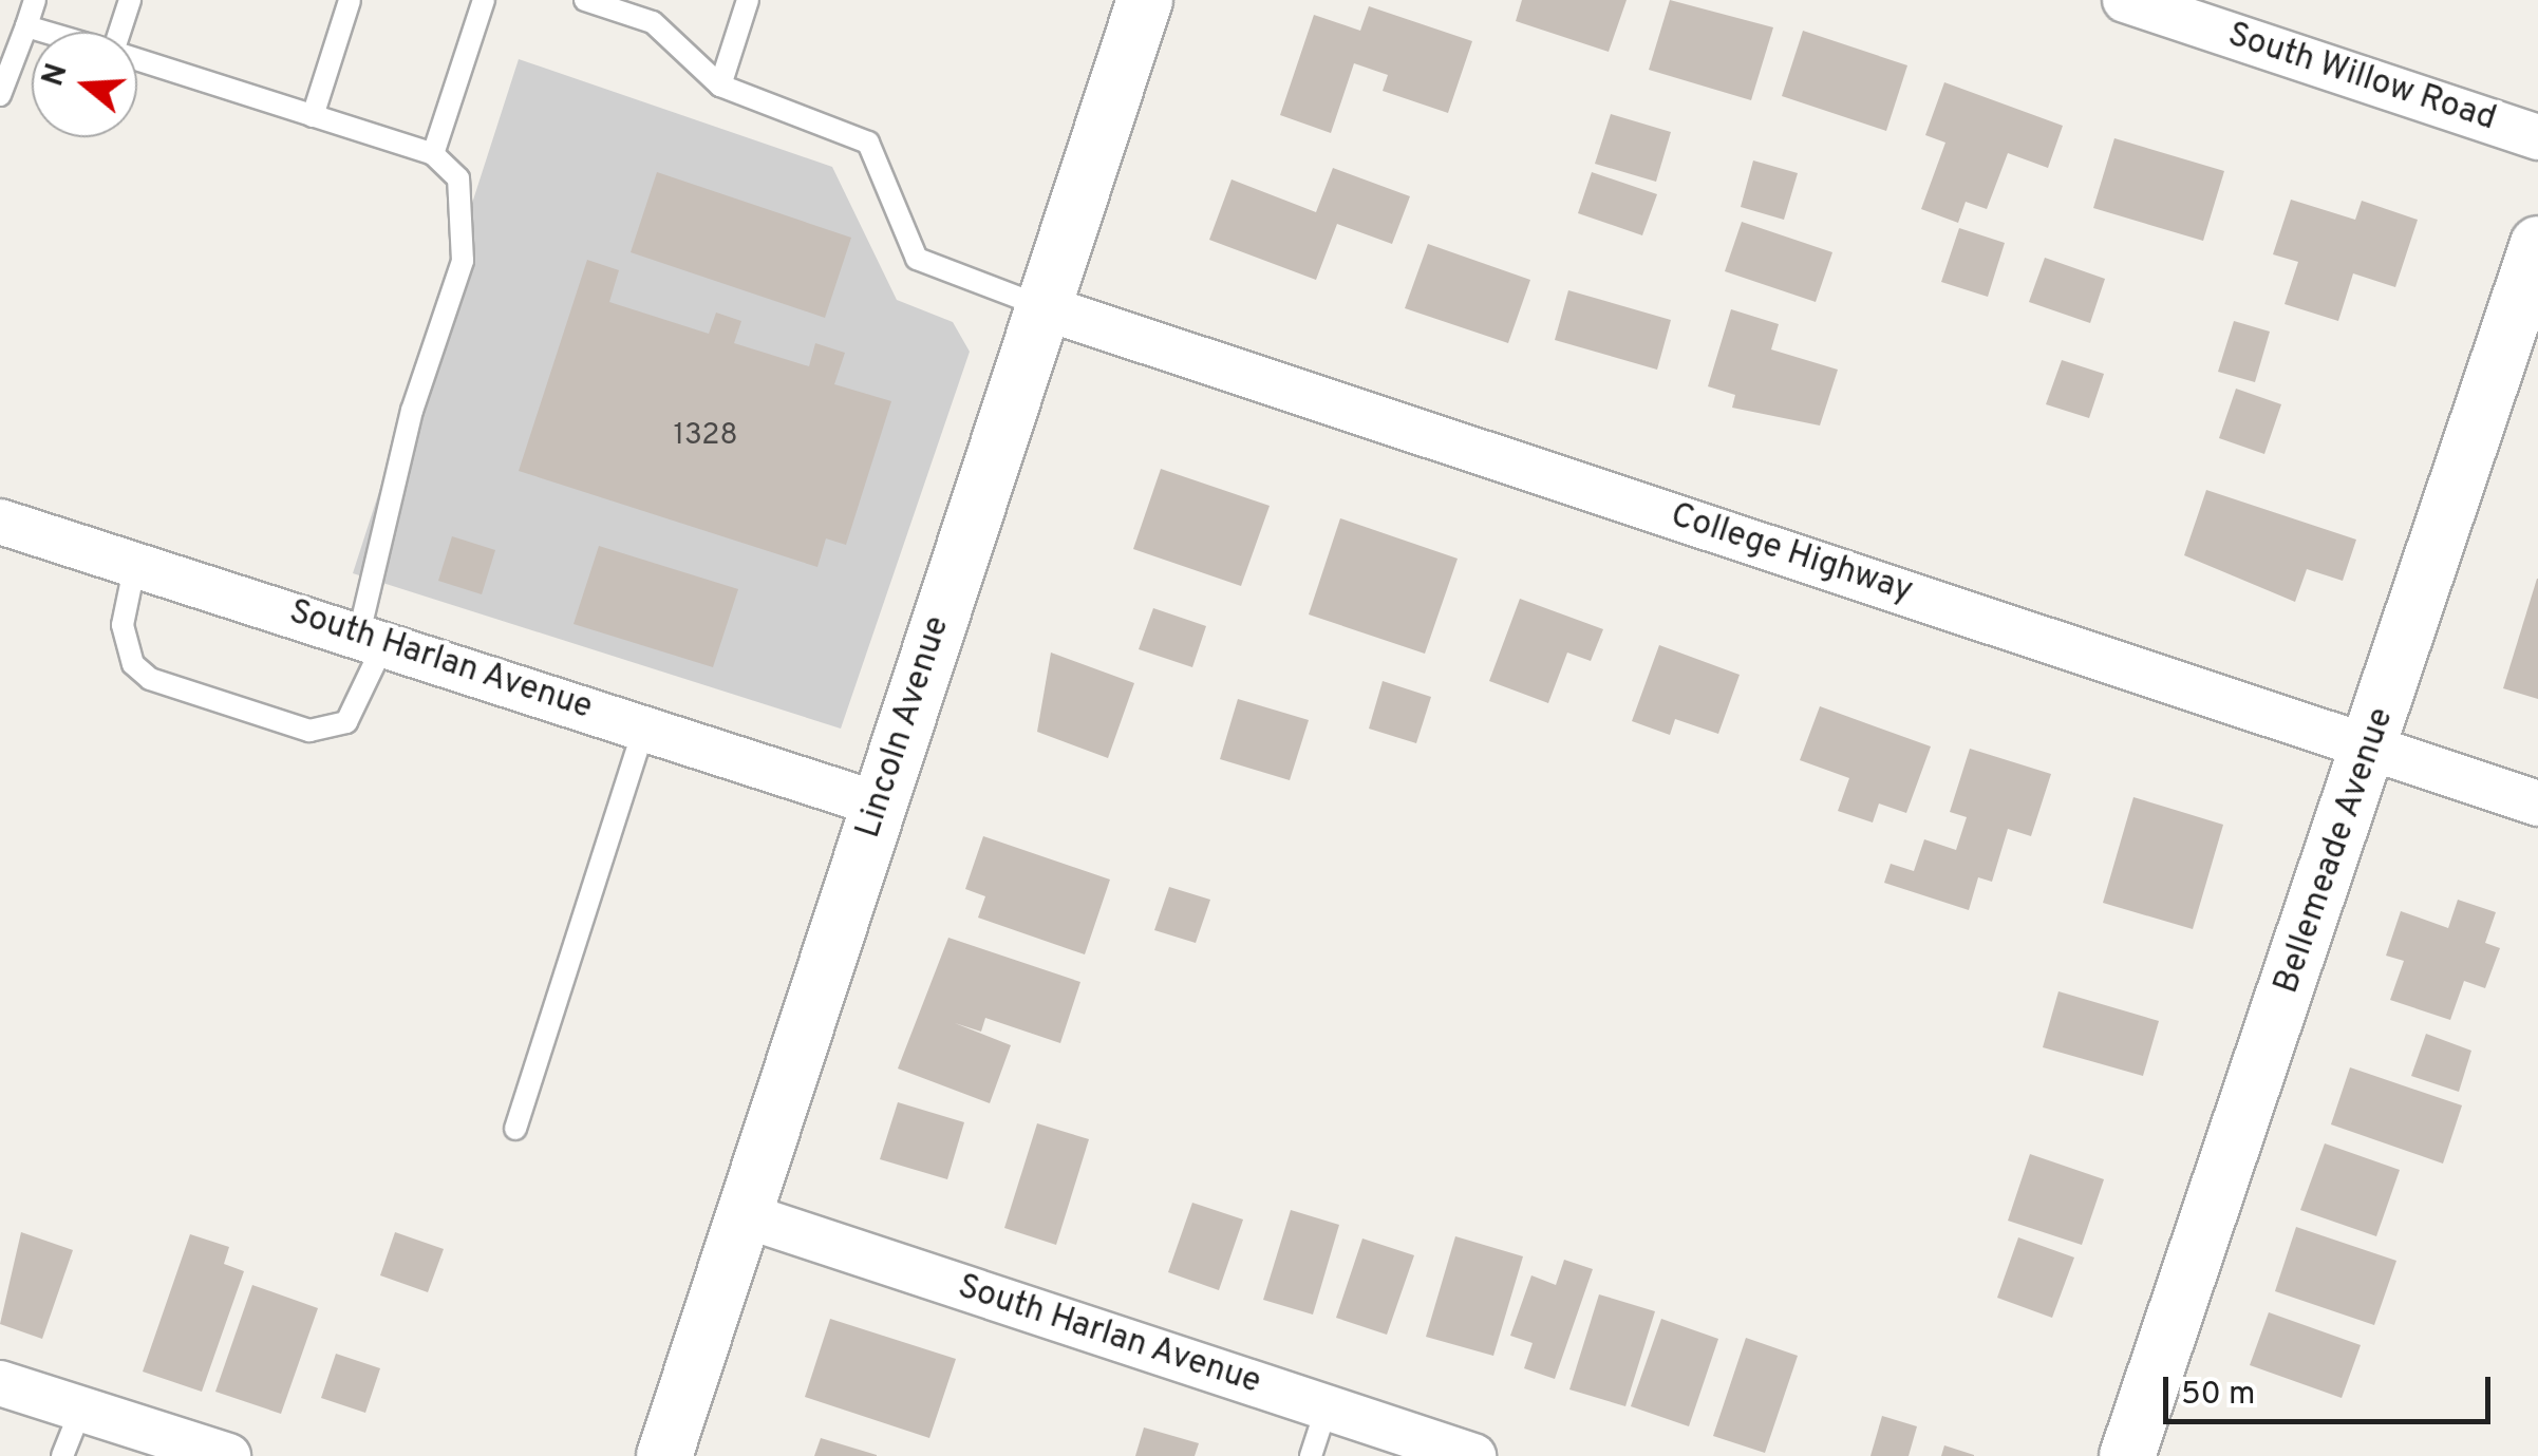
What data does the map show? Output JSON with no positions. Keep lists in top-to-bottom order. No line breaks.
{"streets":{"street":["South Willow Road","College Highway","South Harlan Avenue","Lincoln Avenue","Bellemeade Avenue"]},"crossings":[["College Highway","Lincoln Avenue"],["College Highway","Bellemeade Avenue"],["South Harlan Avenue","Lincoln Avenue"]],"house_numbers":["1328"],"scale_bar":"50 m","north":"left"}
